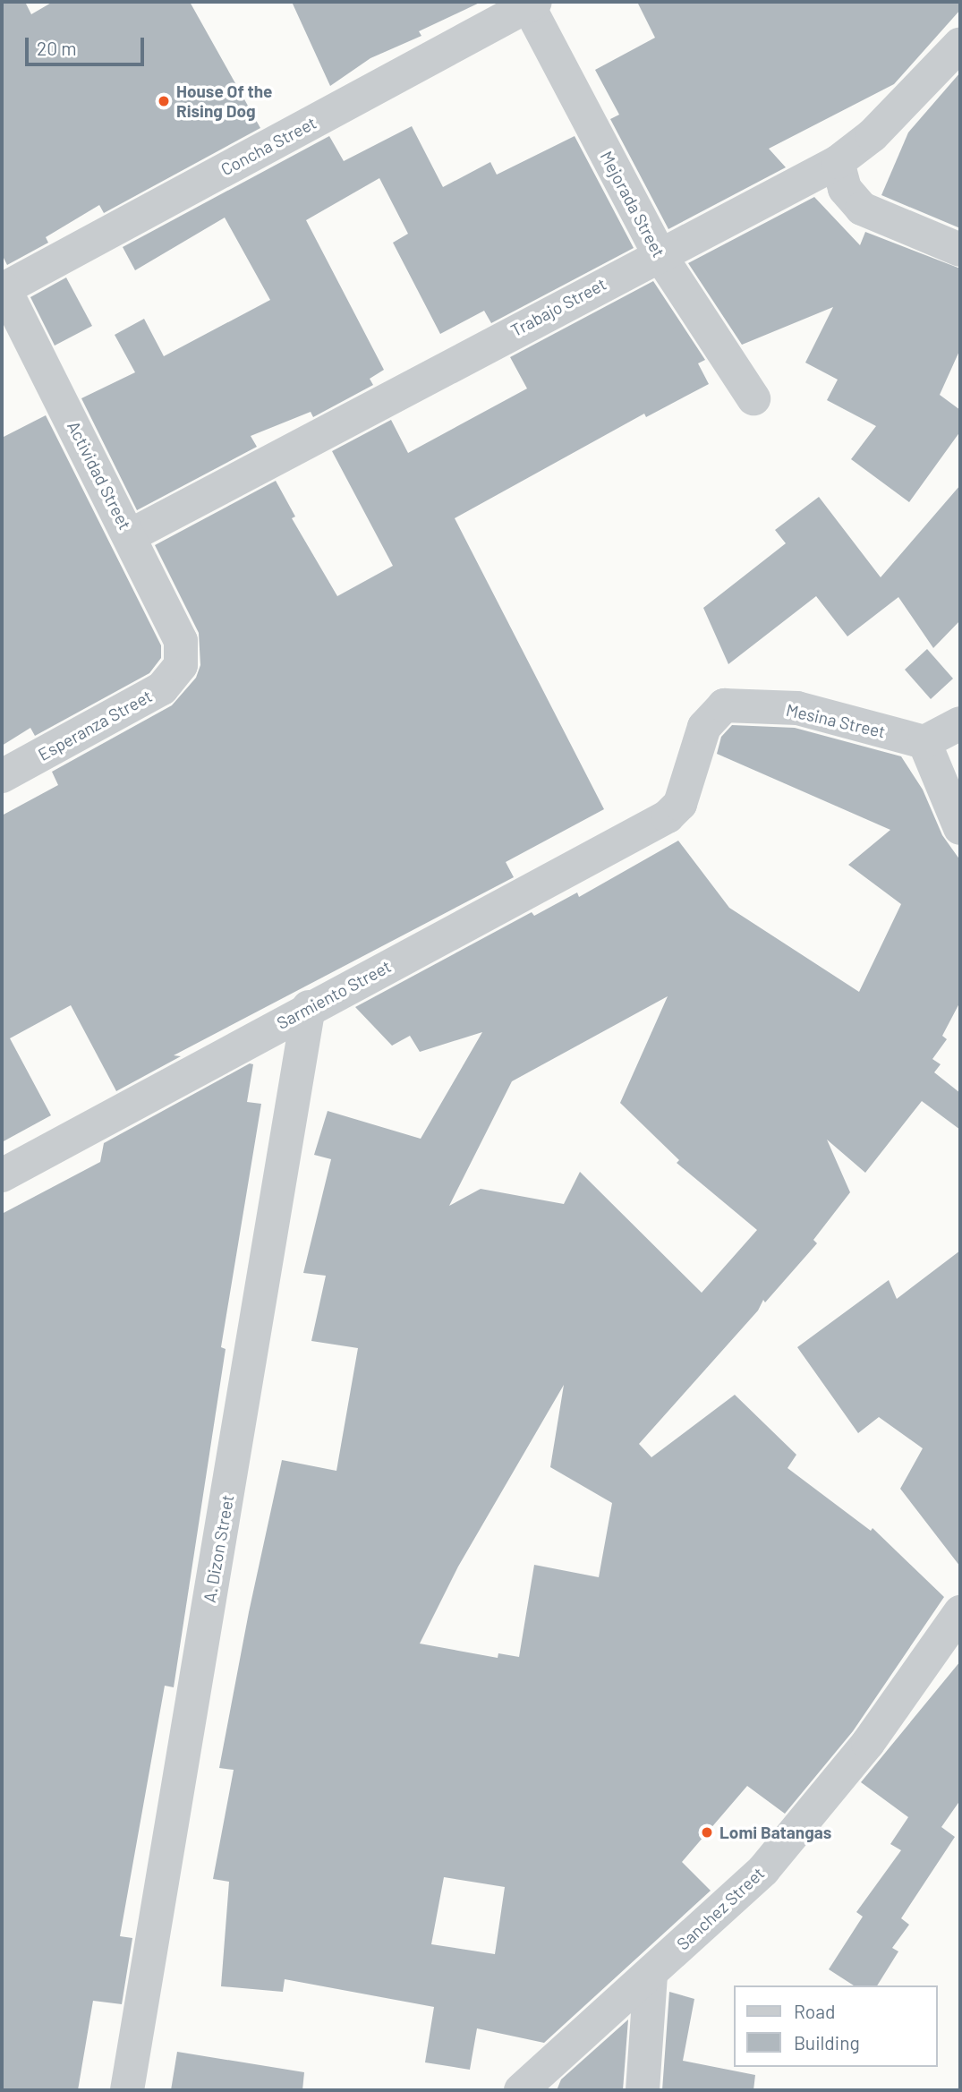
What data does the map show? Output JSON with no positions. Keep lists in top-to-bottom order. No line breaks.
{"streets":{"street":["Concha Street","Mejorada Street","Trabajo Street","Actividad Street","Mesina Street","Esperanza Street","Sarmiento Street","A. Dizon Street","Sanchez Street"]},"crossings":[["Concha Street","Mejorada Street"],["Concha Street","Actividad Street"],["Mejorada Street","Trabajo Street"],["Trabajo Street","Actividad Street"],["Actividad Street","Esperanza Street"],["Mesina Street","Sarmiento Street"],["Sarmiento Street","A. Dizon Street"]],"places":["House Of the Rising Dog","Lomi Batangas"],"legend":["Road","Building"],"scale_bar":"20 m"}
